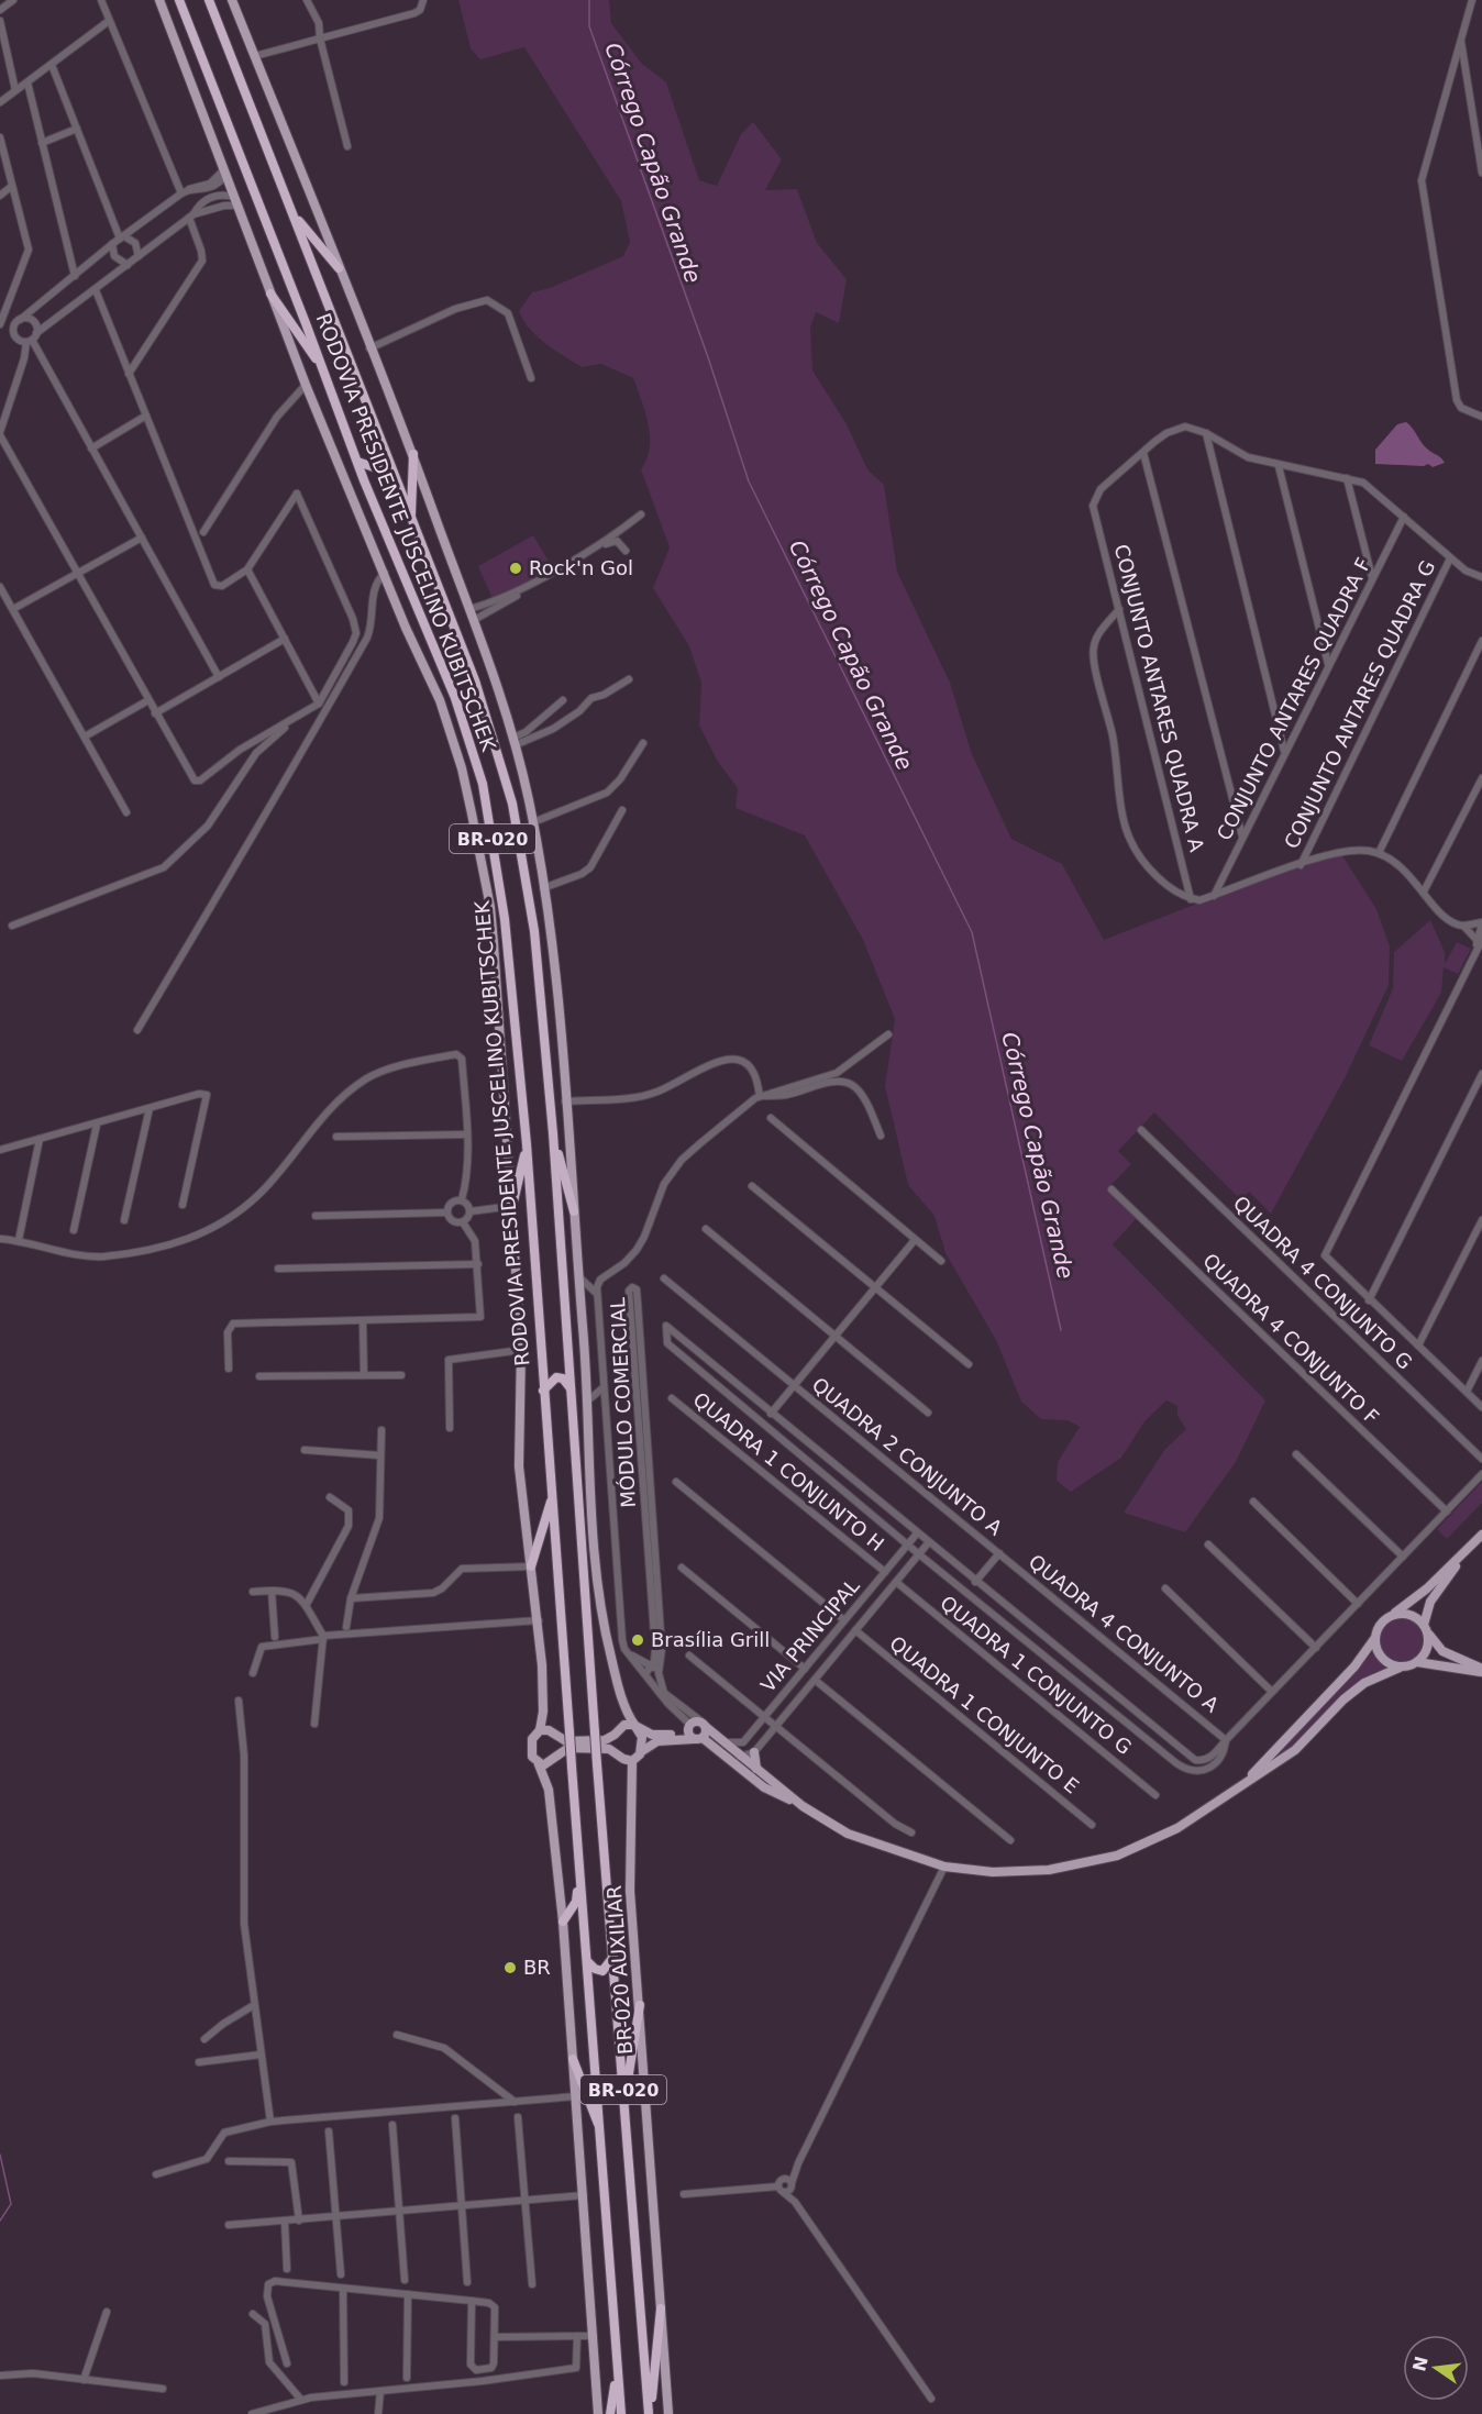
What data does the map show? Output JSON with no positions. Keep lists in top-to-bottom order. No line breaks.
{"streets":{"highway":["RODOVIA PRESIDENTE JUSCELINO KUBITSCHEK","BR-020"],"main road":["BR-020 AUXILIAR"],"street":["CONJUNTO ANTARES QUADRA A","CONJUNTO ANTARES QUADRA F","CONJUNTO ANTARES QUADRA G","QUADRA 4 CONJUNTO G","QUADRA 4 CONJUNTO F","MÓDULO COMERCIAL","QUADRA 2 CONJUNTO A","QUADRA 1 CONJUNTO H","QUADRA 4 CONJUNTO A","VIA PRINCIPAL","QUADRA 1 CONJUNTO G","QUADRA 1 CONJUNTO E"]},"crossings":[["RODOVIA PRESIDENTE JUSCELINO KUBITSCHEK","BR-020"],["QUADRA 2 CONJUNTO A","QUADRA 4 CONJUNTO A"],["QUADRA 1 CONJUNTO H","VIA PRINCIPAL"],["VIA PRINCIPAL","QUADRA 1 CONJUNTO G"],["VIA PRINCIPAL","QUADRA 1 CONJUNTO E"]],"water":["Córrego Capão Grande"],"places":["Rock'n Gol","Brasília Grill","BR"],"north":"left"}
